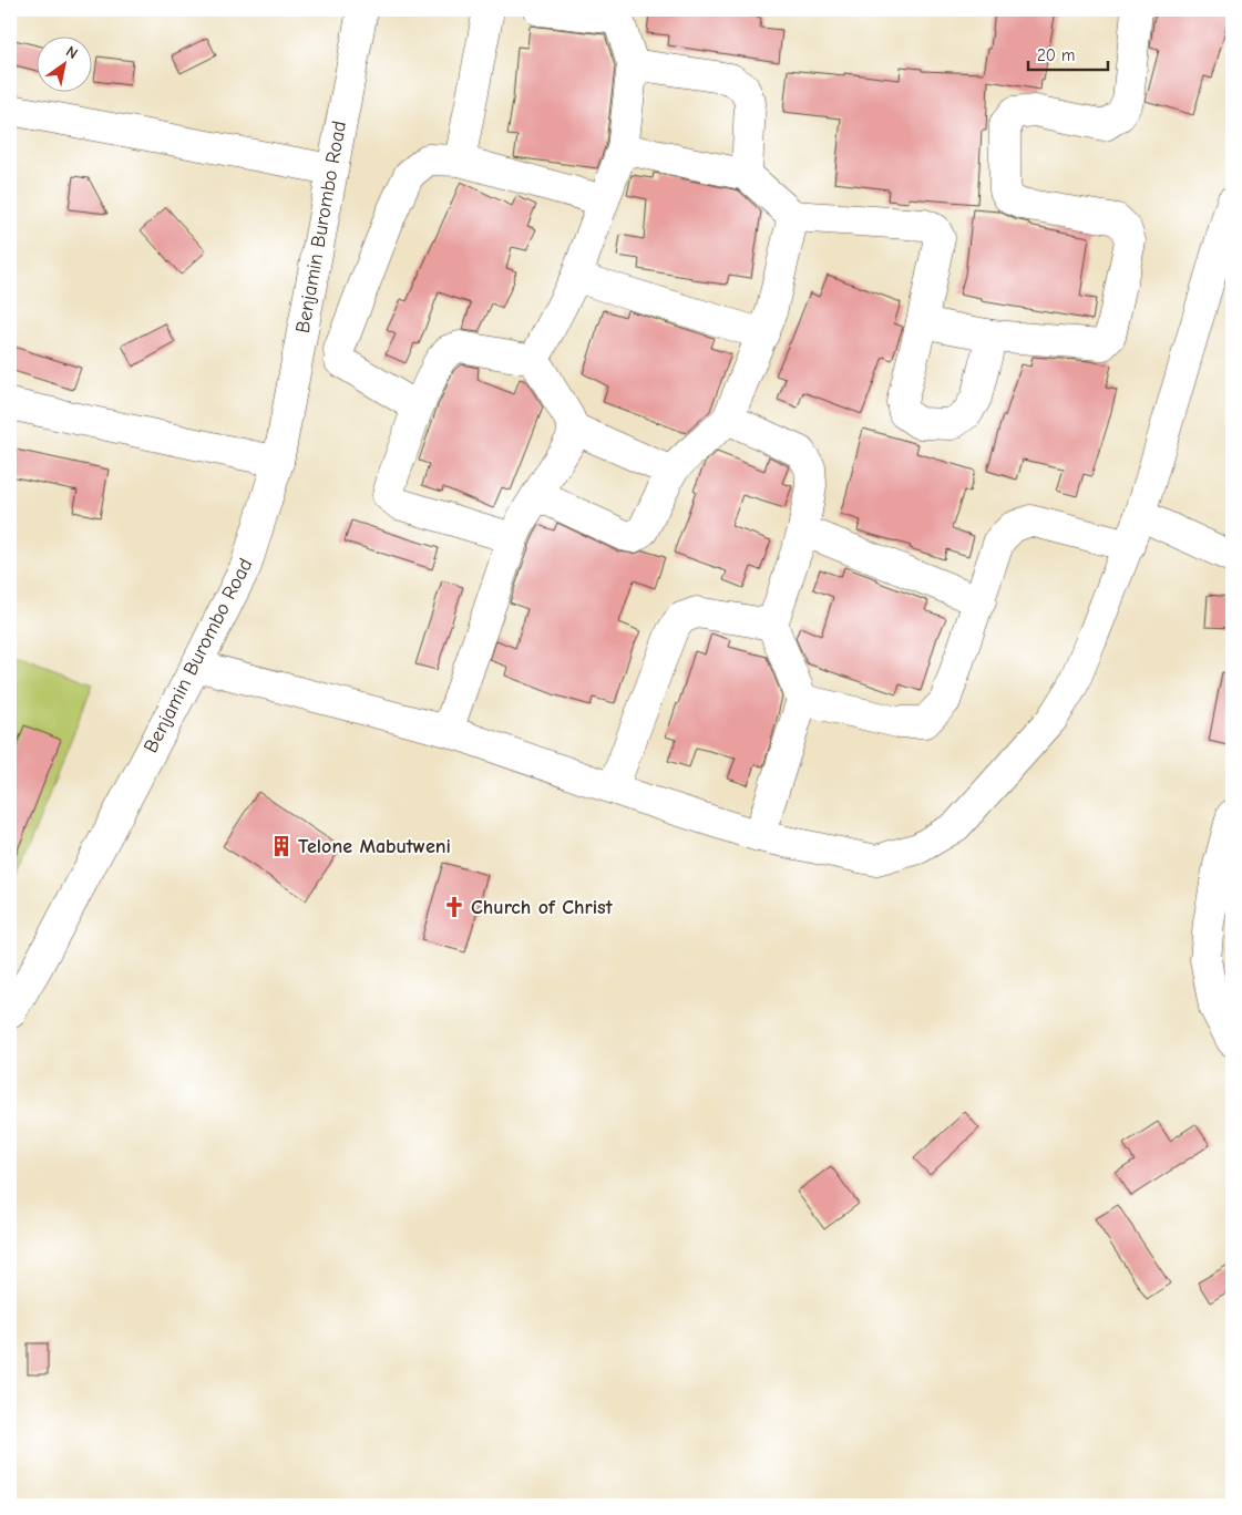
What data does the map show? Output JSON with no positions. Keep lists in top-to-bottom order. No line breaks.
{"streets":{"street":["Benjamin Burombo Road"]},"places":{"building":["Telone Mabutweni"],"church":["Church of Christ"]},"scale_bar":"20 m","north":"top right"}
